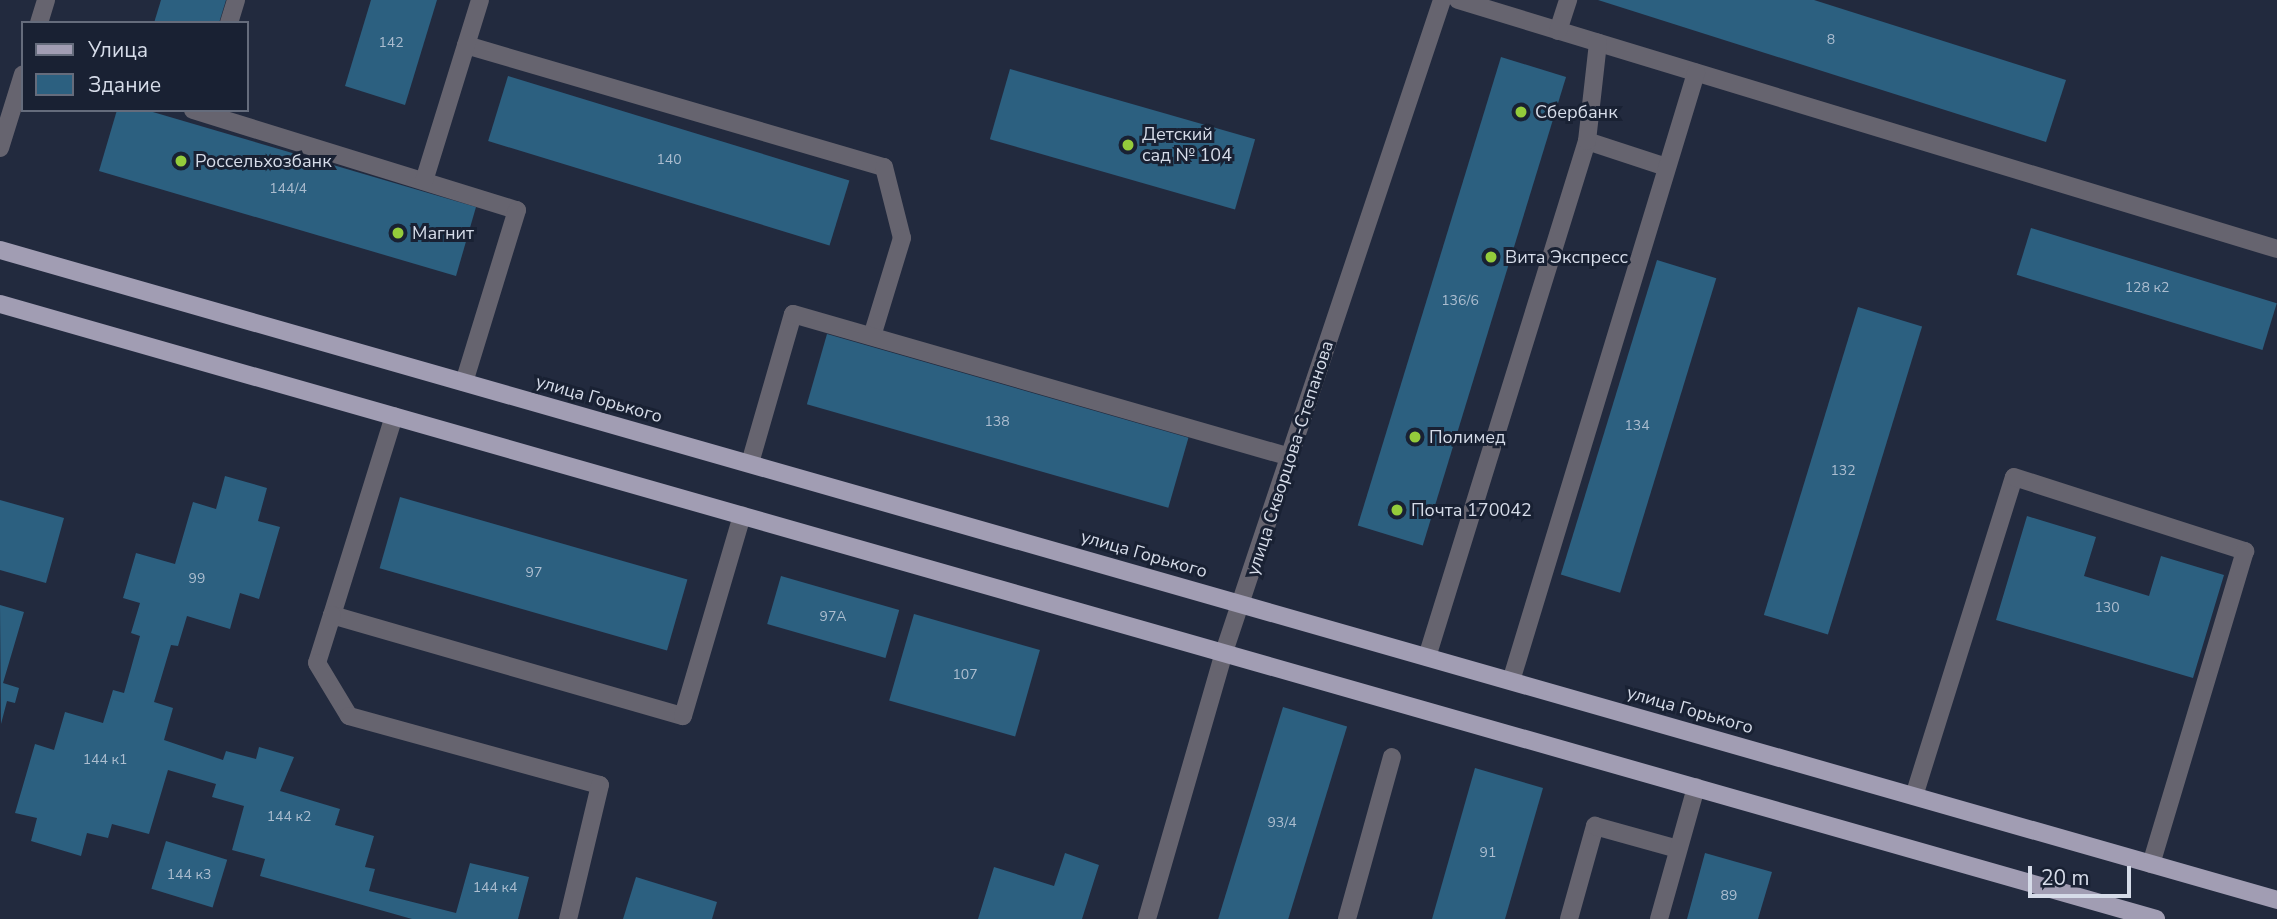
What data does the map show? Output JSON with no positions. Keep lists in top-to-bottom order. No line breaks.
{"streets":{"main road":["улица Горького"],"street":["улица Скворцова-Степанова"]},"crossings":[["улица Горького","улица Скворцова-Степанова"]],"places":["Сбербанк","Детский сад № 104","Россельхозбанк","Магнит","Вита Экспресс","Полимед","Почта 170042"],"house_numbers":["8","142","140","144/4","128 к2","136/6","138","134","132","97","99","130","97А","107","144 к1","144 к2","93/4","91","144 к3","144 к4","89"],"legend":["Улица","Здание"],"scale_bar":"20 m"}
